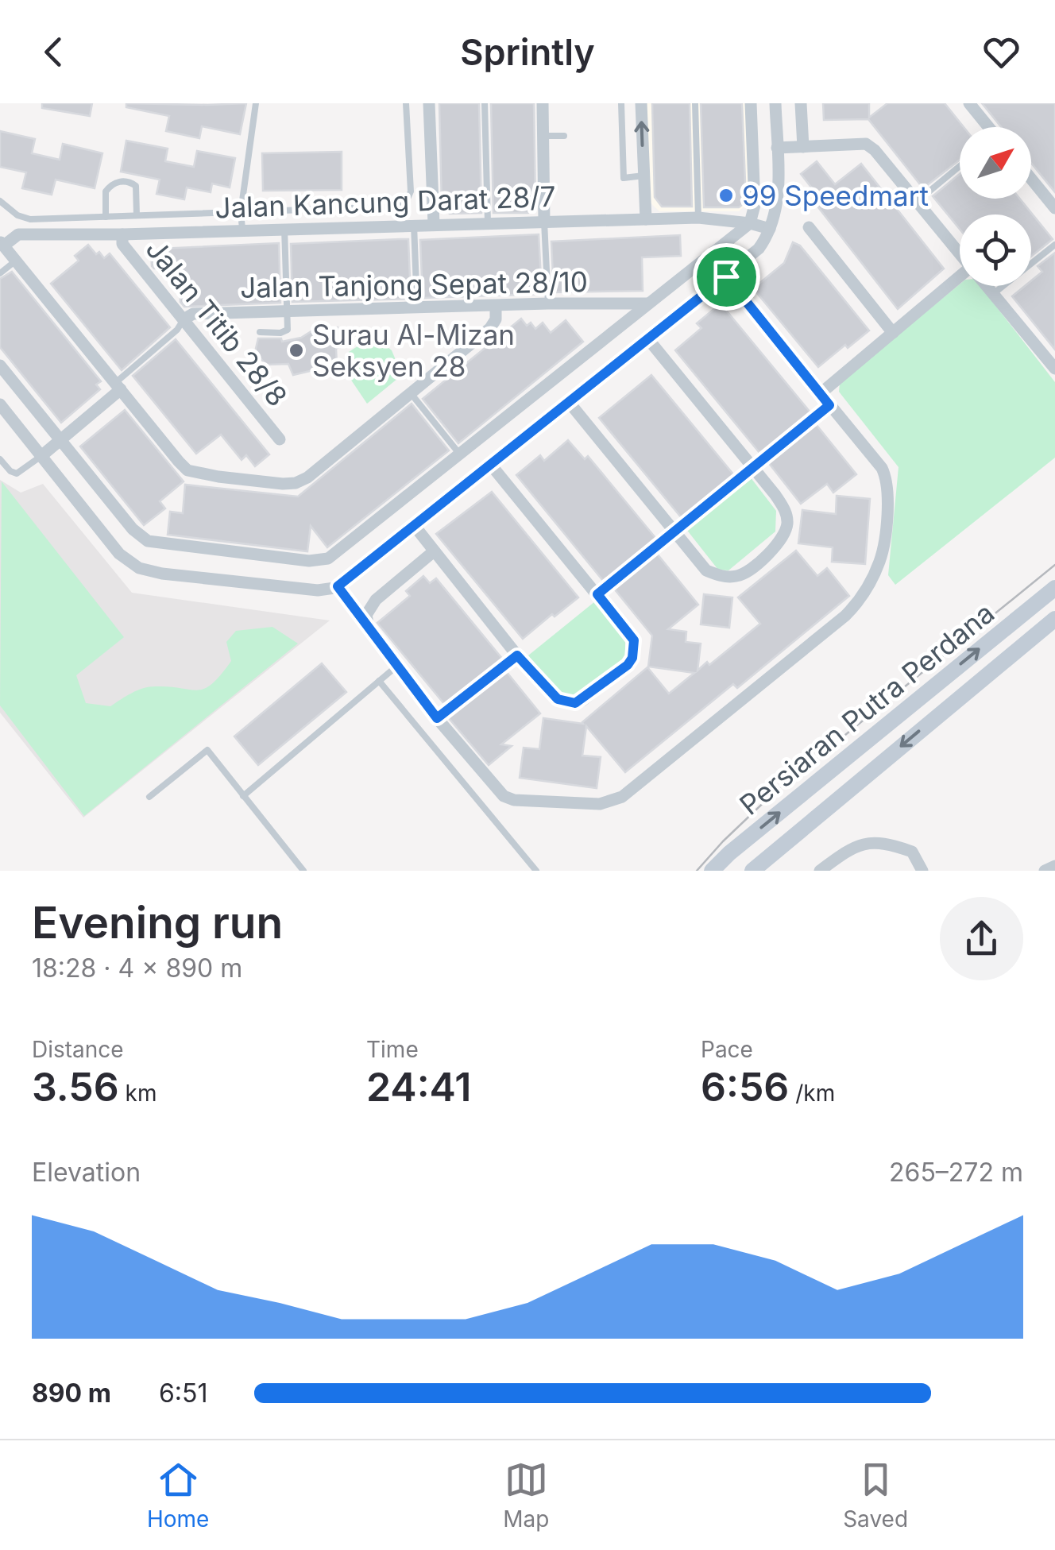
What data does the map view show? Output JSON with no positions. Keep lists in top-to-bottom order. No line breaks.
{"streets":{"main road":["Persiaran Putra Perdana"],"street":["Jalan Kancung Darat 28/7","Jalan Tanjong Sepat 28/10","Jalan Titib 28/8"]},"crossings":[["Jalan Kancung Darat 28/7","Jalan Titib 28/8"],["Jalan Tanjong Sepat 28/10","Jalan Titib 28/8"]],"places":["99 Speedmart","Surau Al-Mizan Seksyen 28"],"north":"top right","page":{"header":"Sprintly","heading":["Evening run","18:28 · 4 × 890 m"],"stats":[["Distance","3.56 km"],["Time","24:41"],["Pace","6:56 /km"]],"chart":["Elevation","265–272 m"],"list":[{"name":"890 m","note":"6:51"}],"tabs":["Home","Map","Saved"]}}
